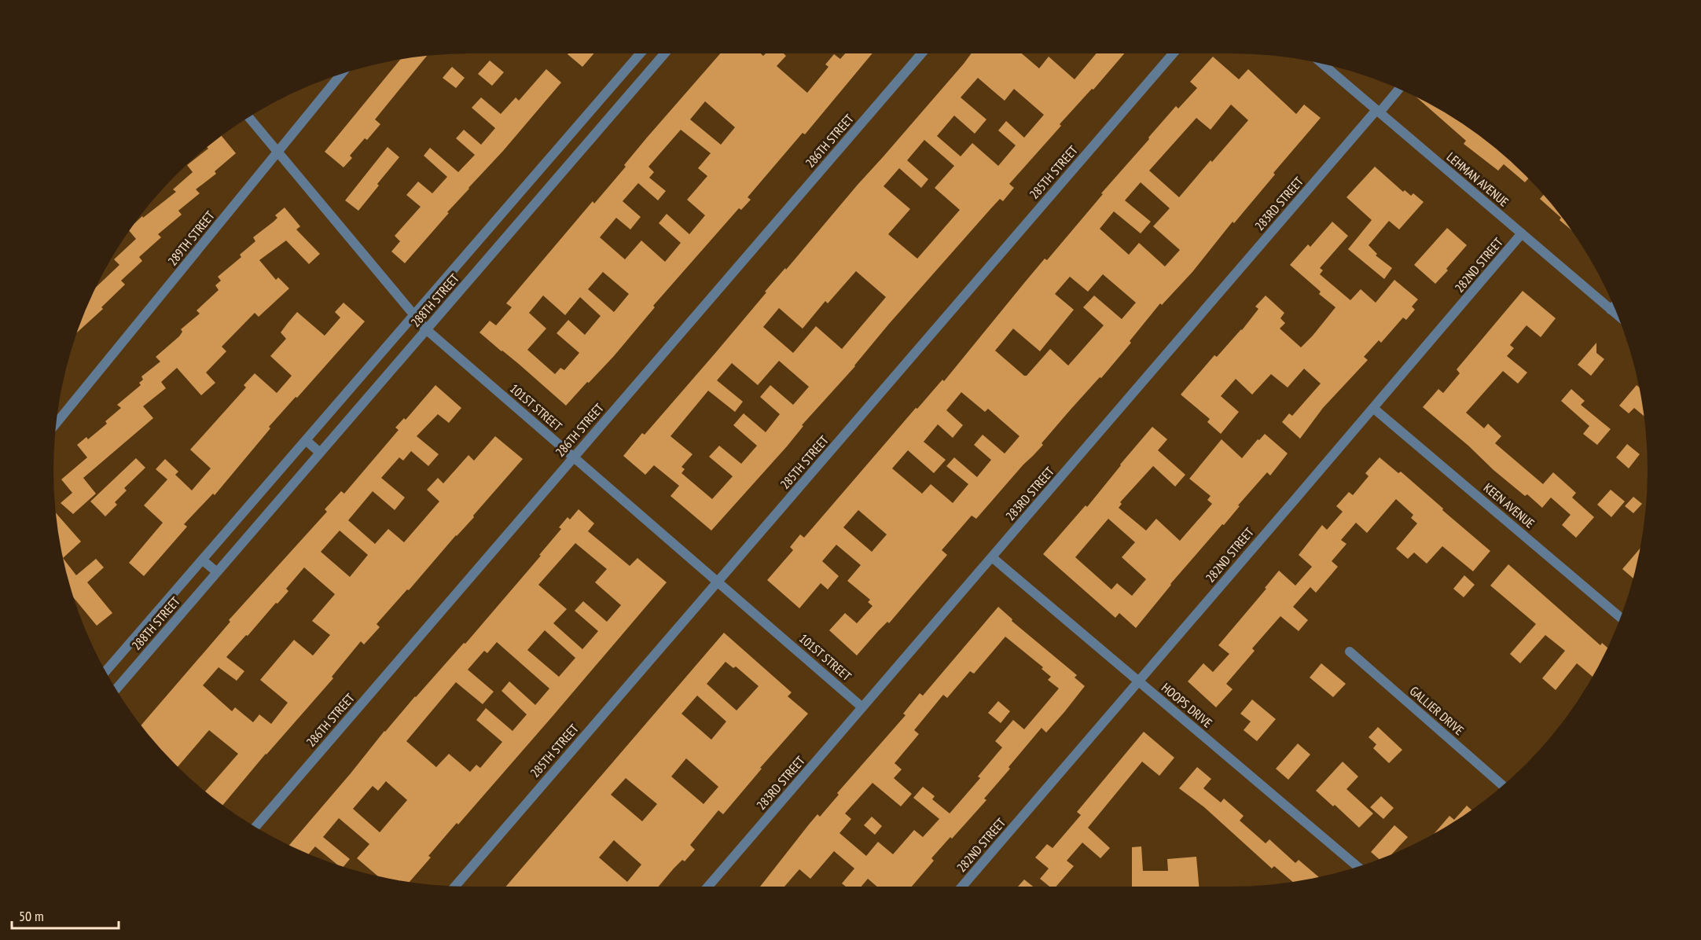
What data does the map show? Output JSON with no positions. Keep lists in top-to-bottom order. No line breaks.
{"streets":{"street":["286TH STREET","285TH STREET","LEHMAN AVENUE","283RD STREET","289TH STREET","282ND STREET","288TH STREET","101ST STREET","KEEN AVENUE","HOOPS DRIVE","GALLIER DRIVE"]},"crossings":[["286TH STREET","101ST STREET"],["285TH STREET","101ST STREET"],["LEHMAN AVENUE","283RD STREET"],["LEHMAN AVENUE","282ND STREET"],["283RD STREET","101ST STREET"],["283RD STREET","HOOPS DRIVE"],["289TH STREET","101ST STREET"],["282ND STREET","KEEN AVENUE"],["282ND STREET","HOOPS DRIVE"],["288TH STREET","101ST STREET"]],"scale_bar":"50 m"}
